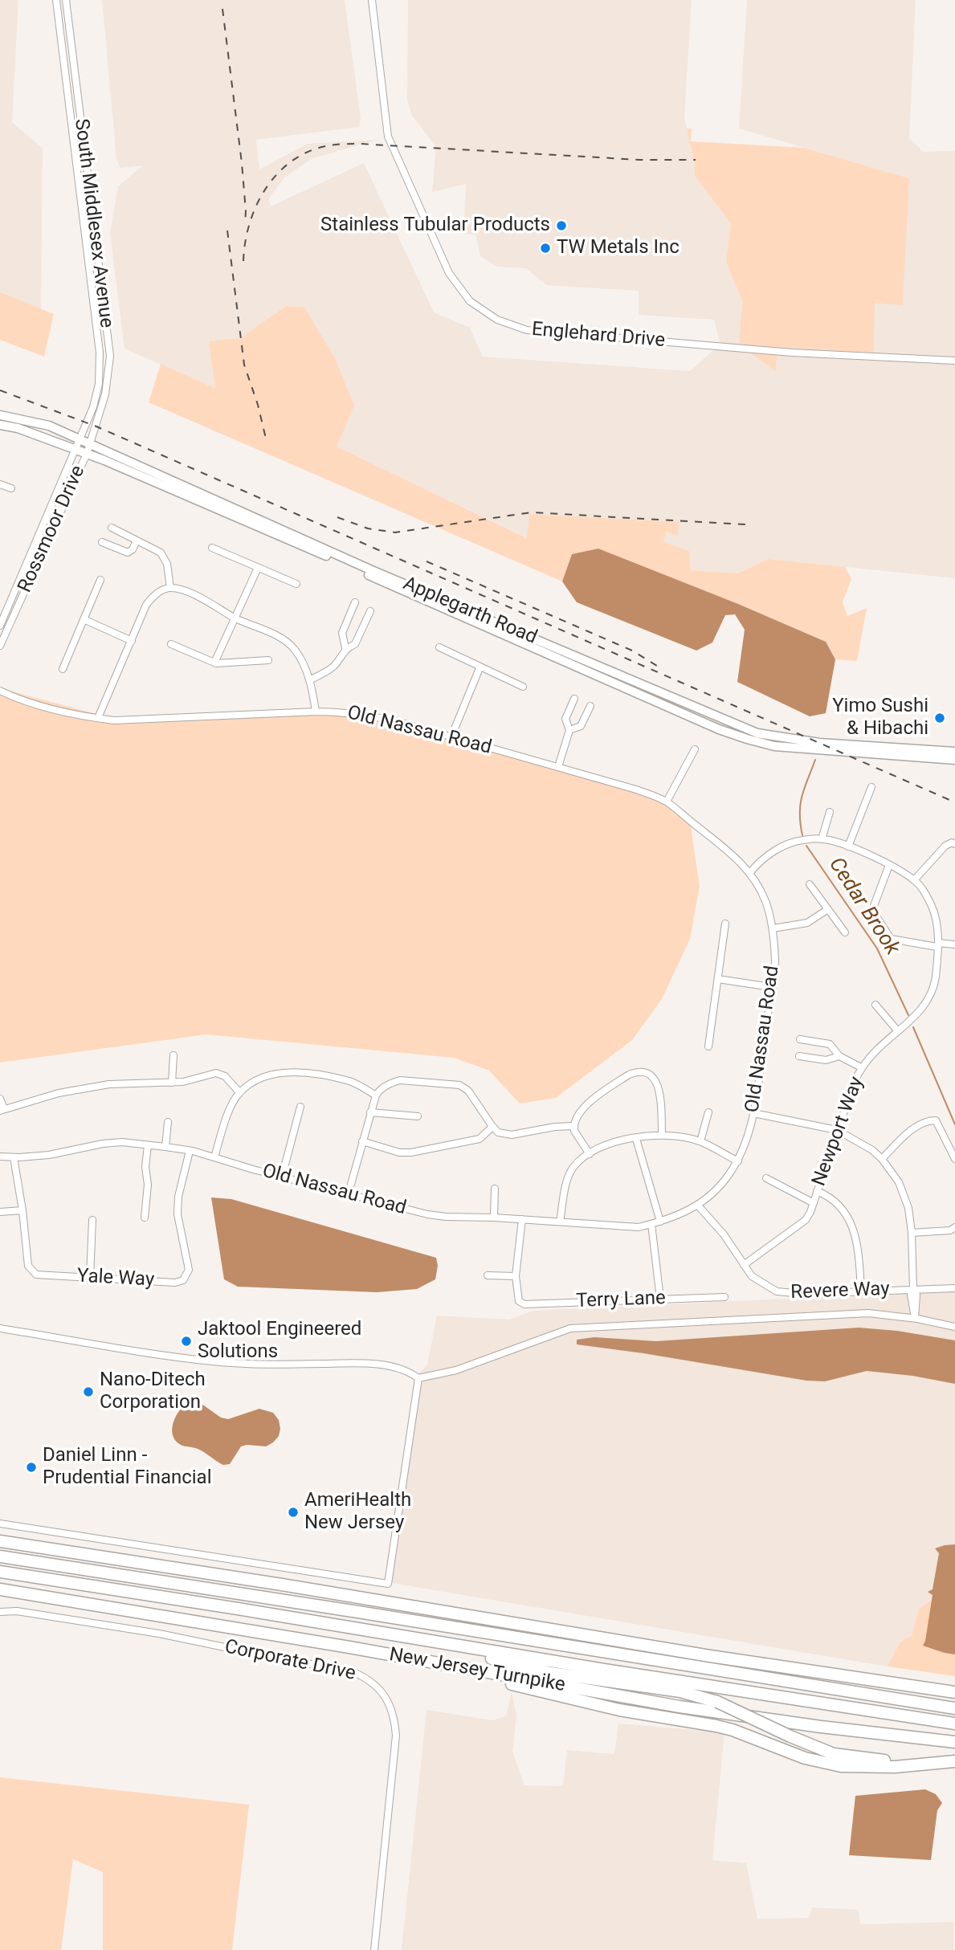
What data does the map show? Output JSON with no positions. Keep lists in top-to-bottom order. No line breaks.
{"streets":{"highway":["New Jersey Turnpike"],"main road":["Applegarth Road"],"street":["South Middlesex Avenue","Englehard Drive","Rossmoor Drive","Old Nassau Road","Newport Way","Yale Way","Revere Way","Terry Lane","Corporate Drive"]},"crossings":[["South Middlesex Avenue","Rossmoor Drive"],["South Middlesex Avenue","Applegarth Road"],["Rossmoor Drive","Applegarth Road"],["Old Nassau Road","Newport Way"],["Old Nassau Road","Yale Way"],["Old Nassau Road","Revere Way"],["Newport Way","Revere Way"]],"water":["Cedar Brook"],"places":["Stainless Tubular Products","TW Metals Inc","Yimo Sushi & Hibachi","Jaktool Engineered Solutions","Nano-Ditech Corporation","Daniel Linn - Prudential Financial","AmeriHealth New Jersey"]}
